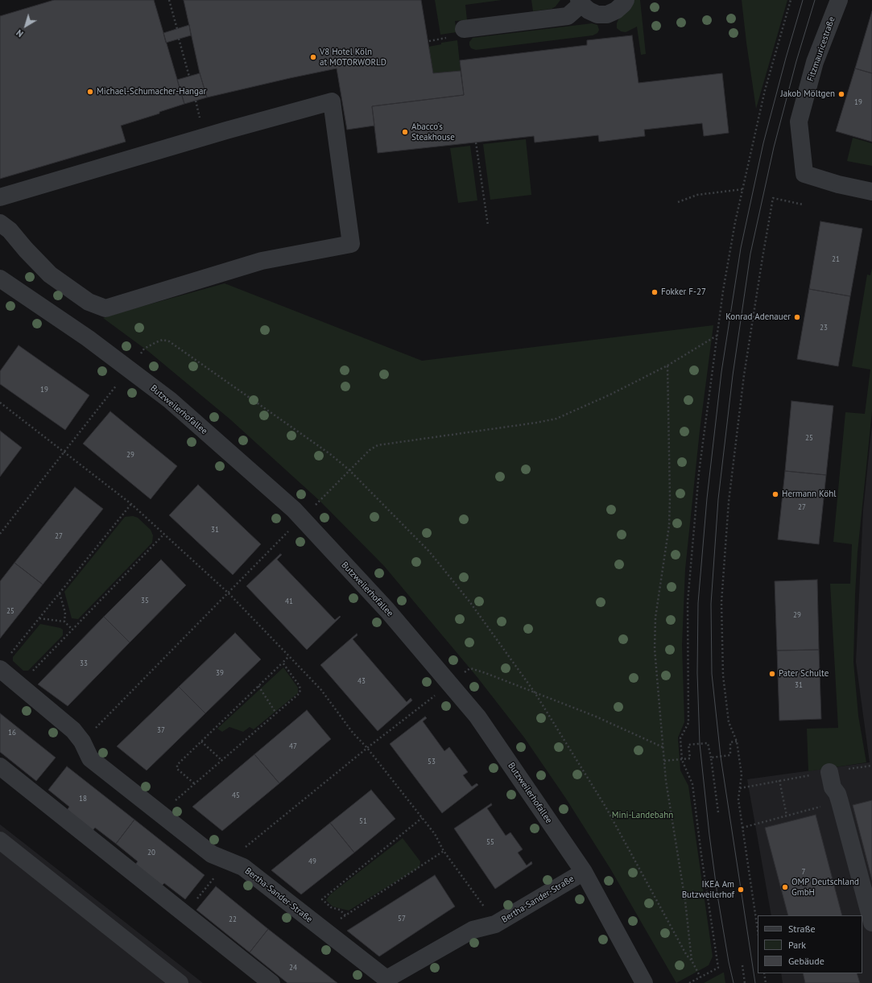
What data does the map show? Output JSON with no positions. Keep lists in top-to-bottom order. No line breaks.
{"streets":{"street":["Fitzmauricestraße","Butzweilerhofallee","Bertha-Sander-Straße"]},"crossings":[["Butzweilerhofallee","Bertha-Sander-Straße"]],"parks":["Mini-Landebahn"],"places":["V8 Hotel Köln at MOTORWORLD","Michael-Schumacher-Hangar","Jakob Möltgen","Abacco's Steakhouse","Fokker F-27","Konrad Adenauer","Hermann Köhl","Pater Schulte","OMP Deutschland GmbH","IKEA Am Butzweilerhof"],"house_numbers":["19","21","23","19","25","29","27","31","27","35","41","25","29","33","39","43","31","37","16","47","53","45","18","51","55","20","49","7","57","22","24"],"legend":["Straße","Park","Gebäude"],"north":"bottom left"}
